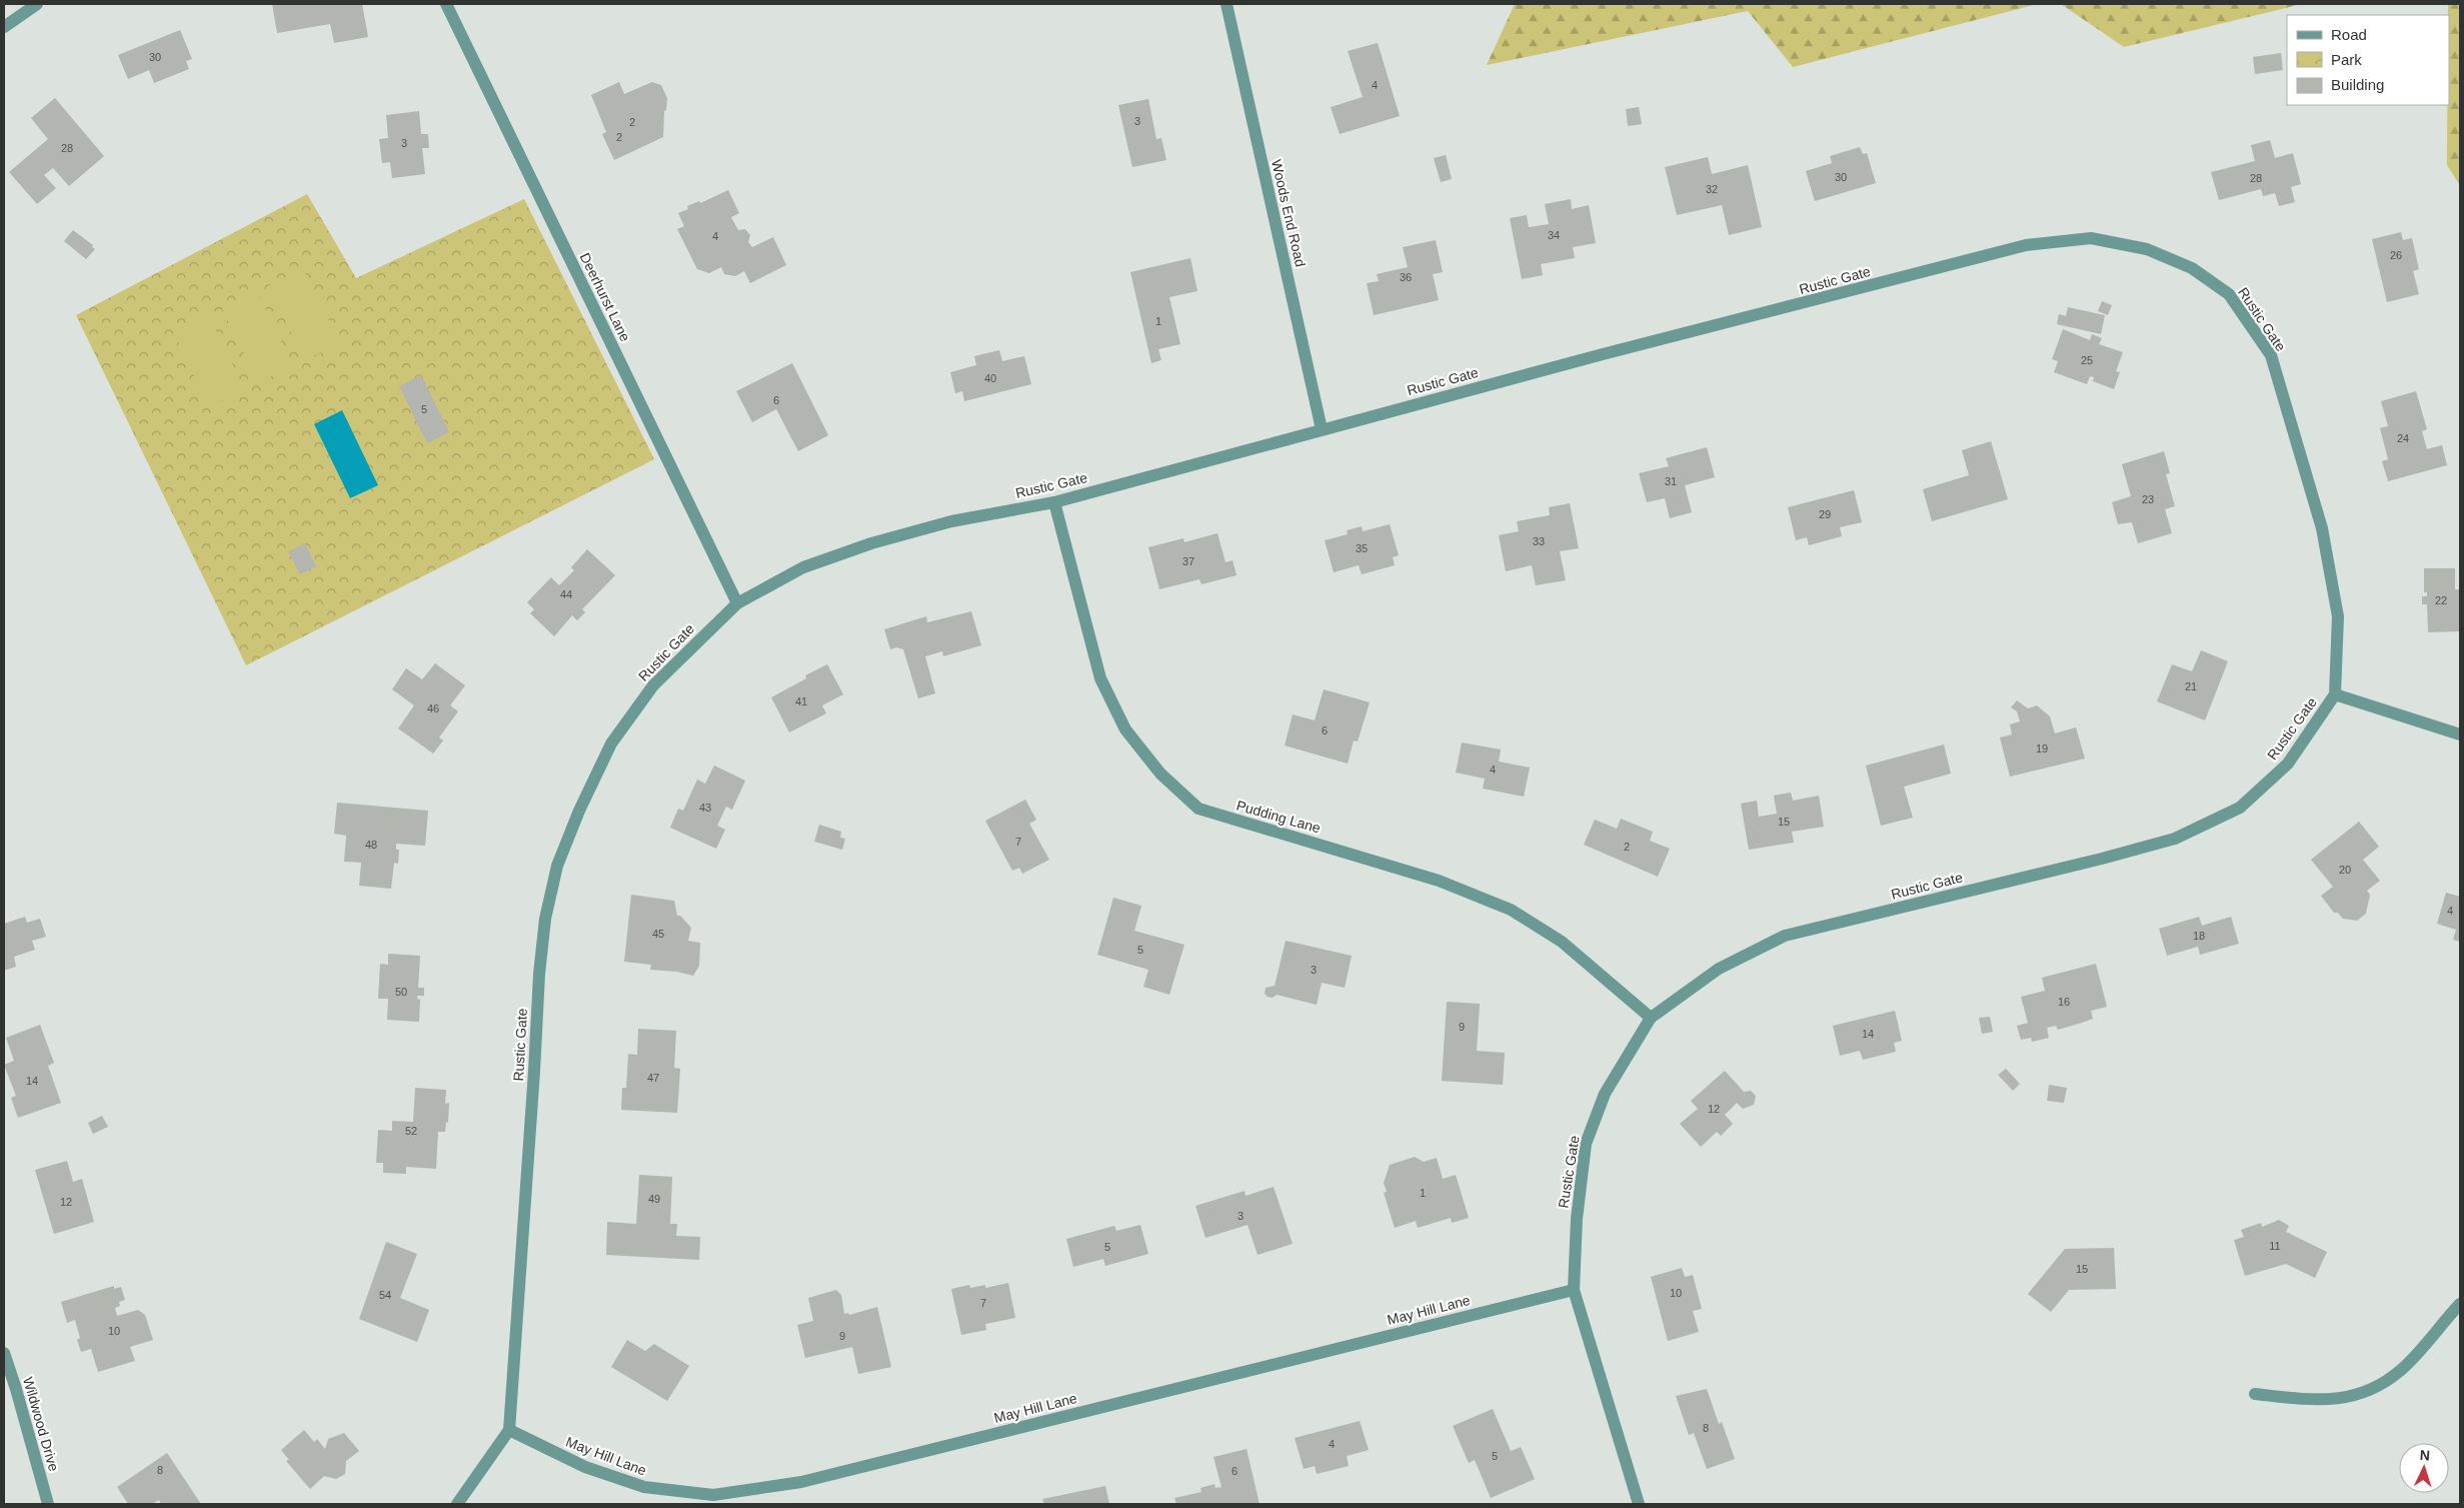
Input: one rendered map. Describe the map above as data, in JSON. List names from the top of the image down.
{
  "streets": {
    "street": [
      "Woods End Road",
      "Rustic Gate",
      "Deerhurst Lane",
      "Pudding Lane",
      "May Hill Lane",
      "Wildwood Drive"
    ]
  },
  "crossings": [
    ["Woods End Road", "Rustic Gate"],
    ["Rustic Gate", "Deerhurst Lane"],
    ["Rustic Gate", "Pudding Lane"],
    ["Rustic Gate", "May Hill Lane"]
  ],
  "house_numbers": [
    "30",
    "4",
    "3",
    "2",
    "2",
    "3",
    "28",
    "30",
    "28",
    "32",
    "34",
    "4",
    "26",
    "36",
    "1",
    "25",
    "40",
    "6",
    "5",
    "24",
    "31",
    "23",
    "29",
    "33",
    "35",
    "37",
    "44",
    "22",
    "21",
    "41",
    "46",
    "6",
    "19",
    "4",
    "43",
    "15",
    "7",
    "48",
    "2",
    "20",
    "4",
    "45",
    "18",
    "5",
    "3",
    "50",
    "16",
    "9",
    "14",
    "47",
    "14",
    "12",
    "52",
    "1",
    "49",
    "12",
    "3",
    "11",
    "5",
    "15",
    "10",
    "54",
    "7",
    "10",
    "9",
    "8",
    "4",
    "5",
    "8",
    "6"
  ],
  "legend": ["Road", "Park", "Building"],
  "north": "top"
}
